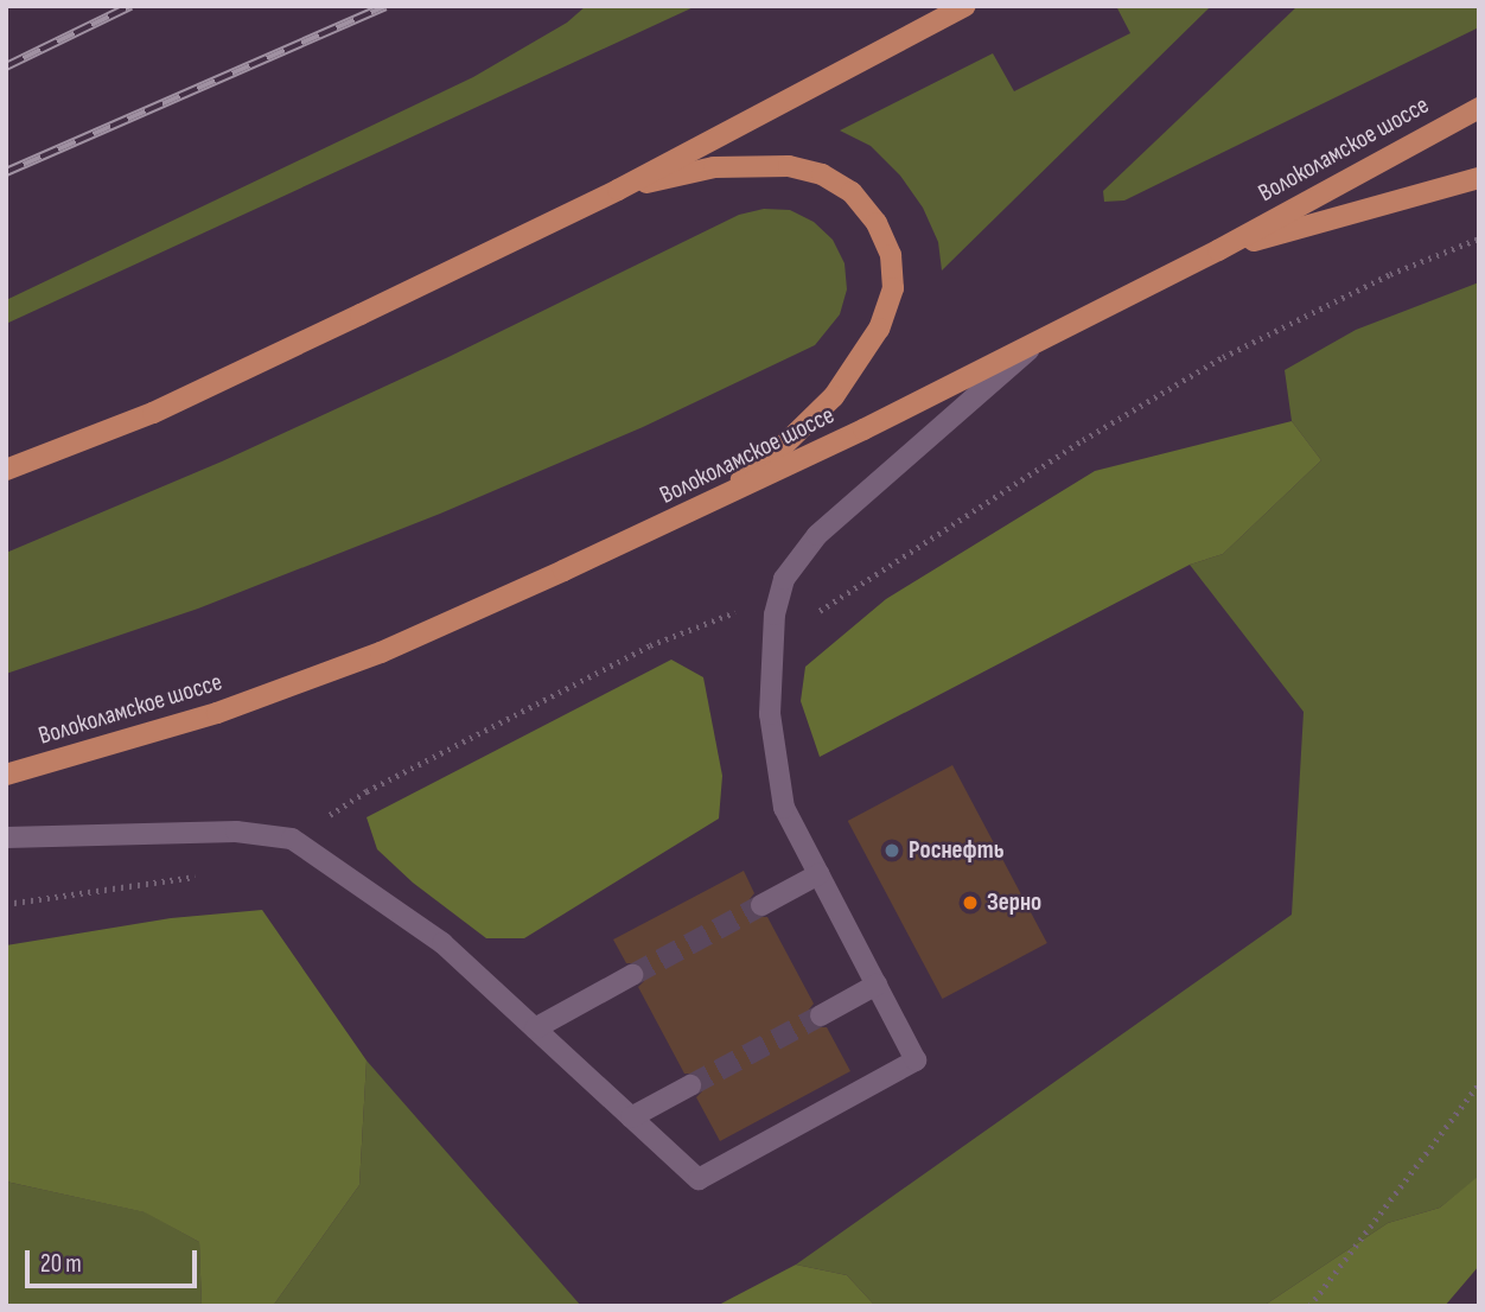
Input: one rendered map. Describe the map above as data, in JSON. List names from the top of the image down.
{
  "streets": {
    "main road": ["Волоколамское шоссе"]
  },
  "places": ["Роснефть", "Зерно"],
  "scale_bar": "20 m"
}
